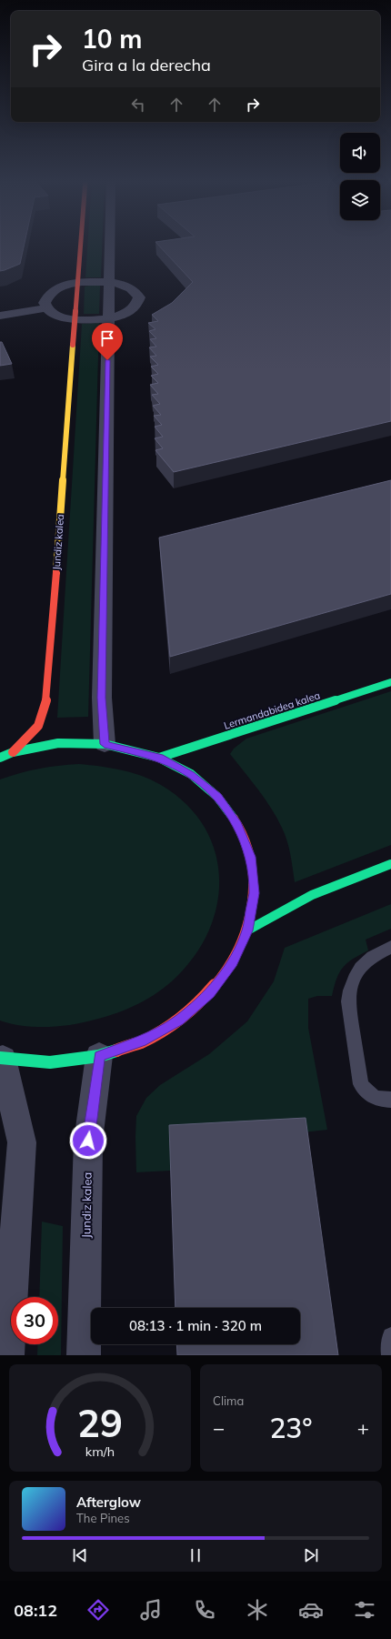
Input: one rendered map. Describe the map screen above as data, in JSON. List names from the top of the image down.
{
  "streets": {
    "street": ["Jundiz kalea", "Lermandabidea kalea"]
  },
  "page": {
    "turn": ["10 m", "Gira a la derecha"],
    "limit": "30",
    "trip": "08:13 · 1 min · 320 m",
    "tile": "Clima",
    "heat": ["−", "23°", "+"],
    "song": ["Afterglow", "The Pines"],
    "tabs": "08:12",
    "gauge": ["29", "km/h"]
  }
}
